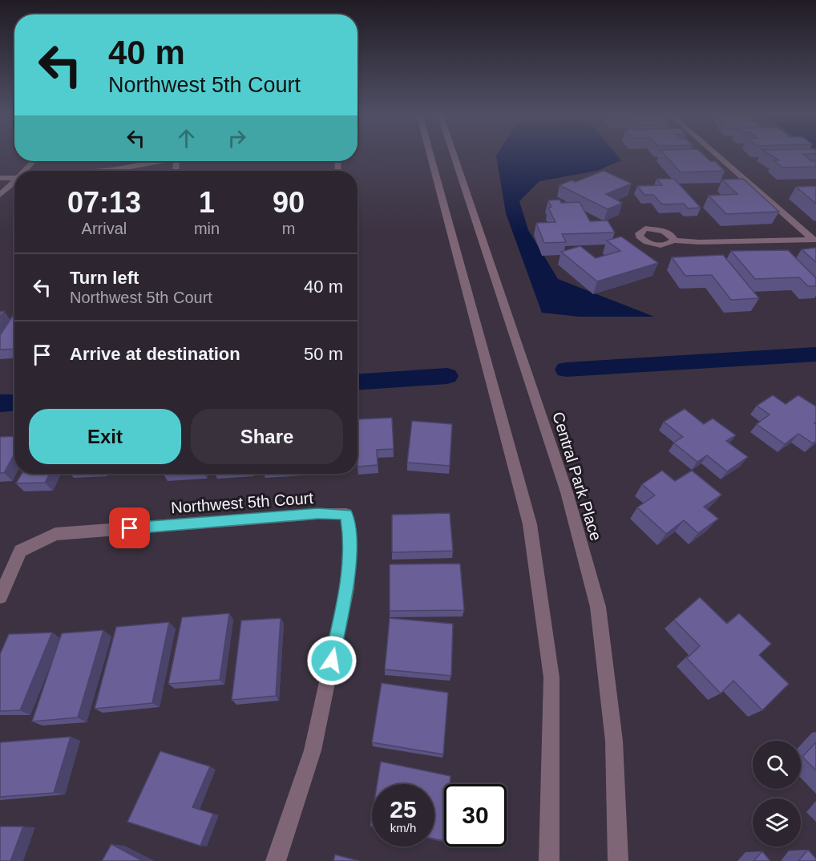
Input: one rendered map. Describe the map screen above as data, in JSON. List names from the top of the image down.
{
  "streets": {
    "street": ["Central Park Place", "Northwest 5th Court"]
  },
  "page": {
    "turn": ["40 m", "Northwest 5th Court"],
    "eta": [
      "07:13",
      "Arrival",
      "1",
      "min",
      "90",
      "m"
    ],
    "list": [
      {
        "name": "Turn left",
        "note": "Northwest 5th Court",
        "value": "40 m"
      },
      {
        "name": "Arrive at destination",
        "value": "50 m"
      }
    ],
    "buttons": ["Exit", "Share"],
    "speed": "25 km/h",
    "limit": "30"
  }
}
